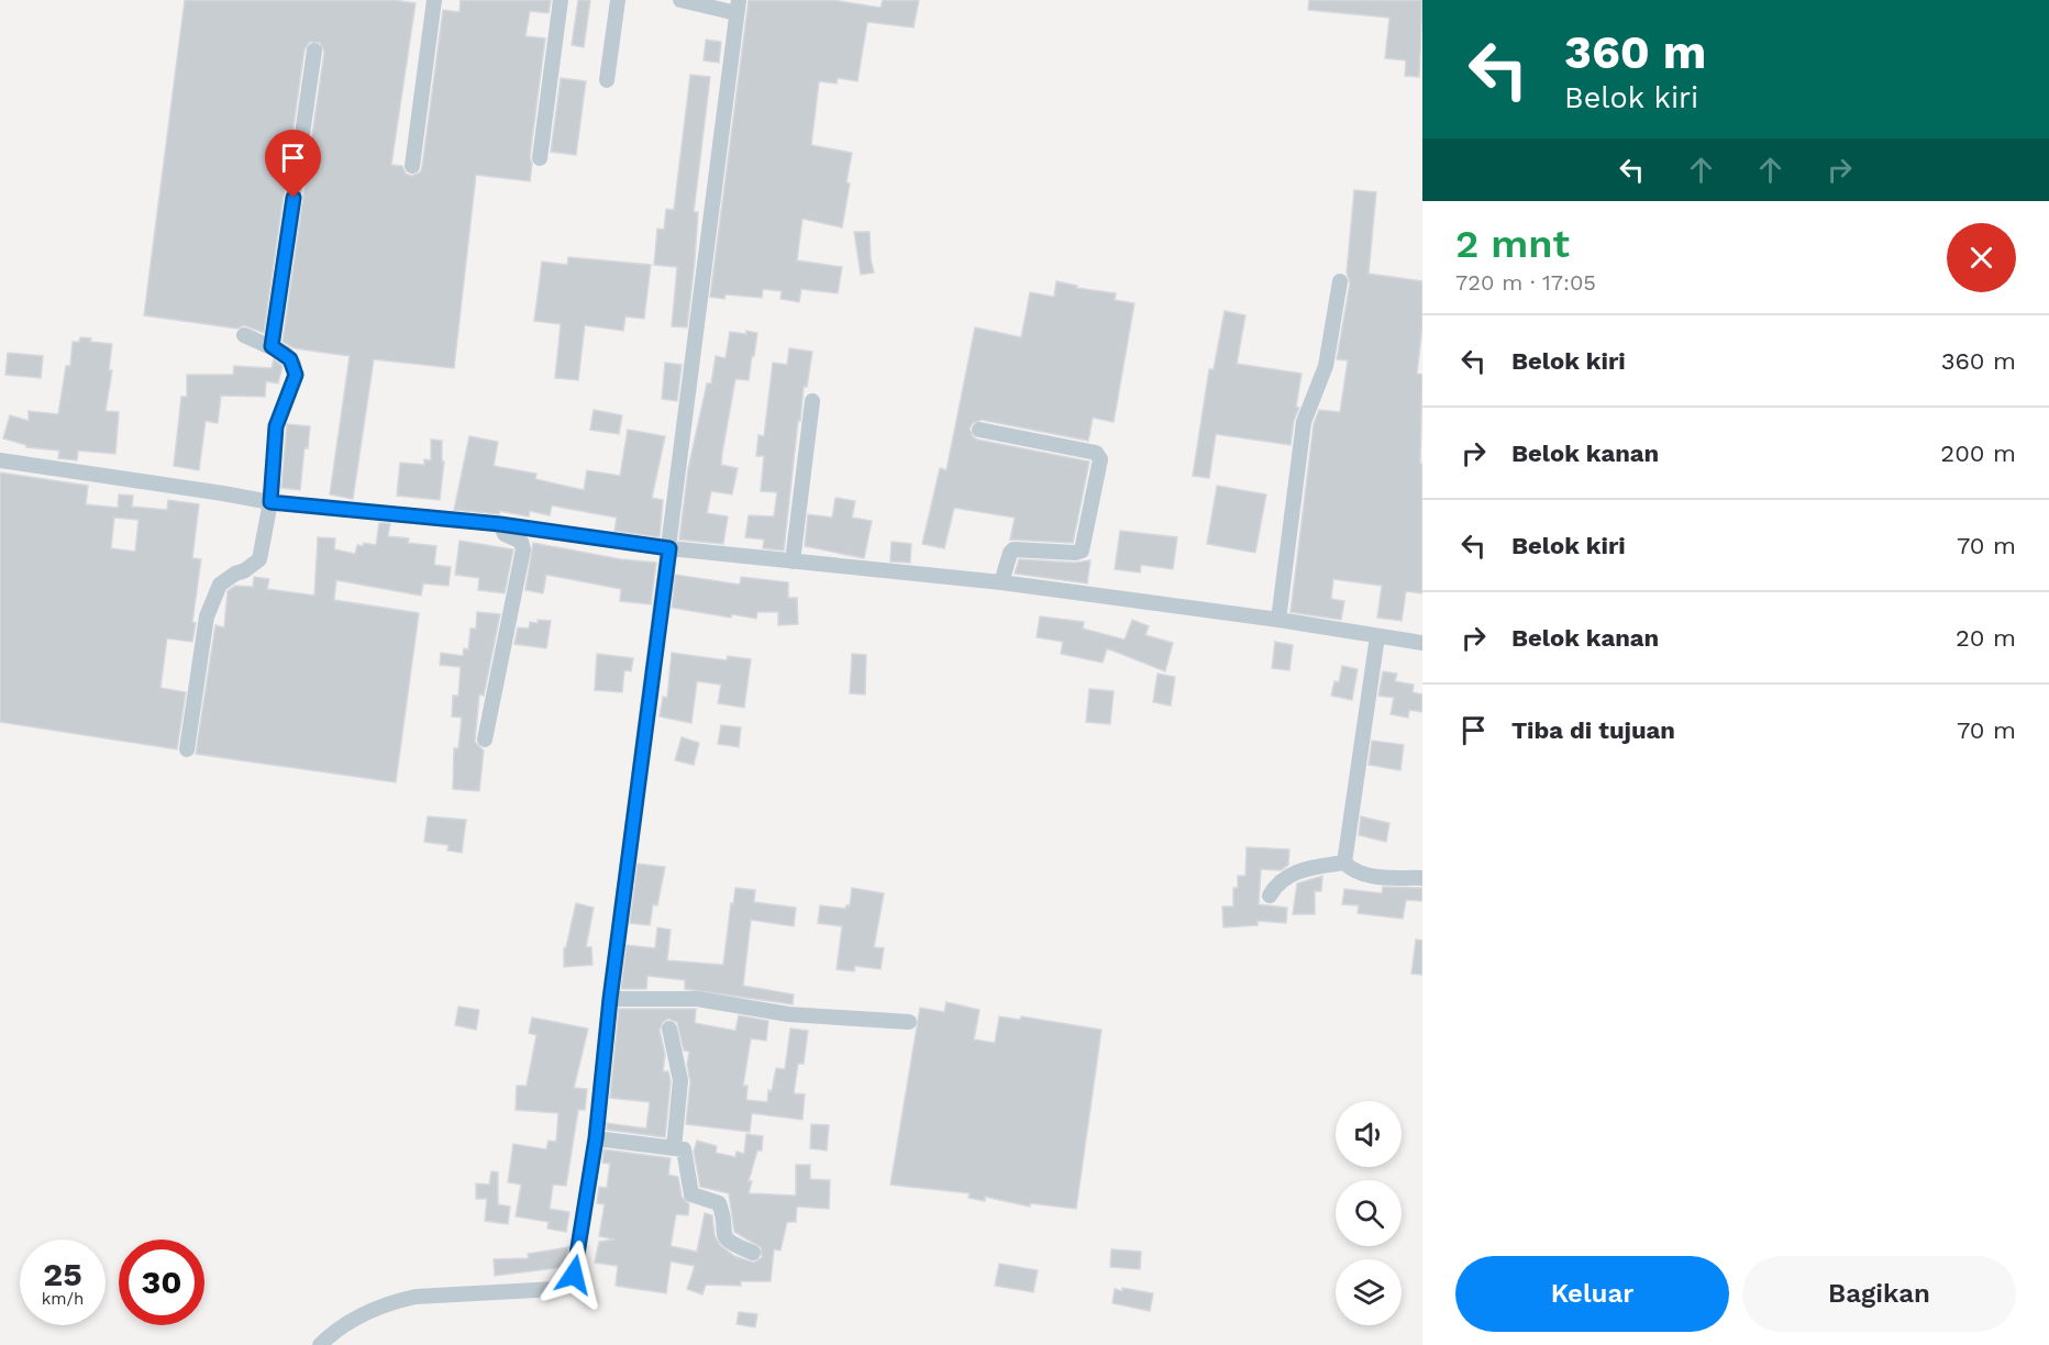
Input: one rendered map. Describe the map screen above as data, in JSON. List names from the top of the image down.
{
  "page": {
    "turn": ["360 m", "Belok kiri"],
    "heading": ["2 mnt", "720 m · 17:05"],
    "list": [
      {
        "name": "Belok kiri",
        "value": "360 m"
      },
      {
        "name": "Belok kanan",
        "value": "200 m"
      },
      {
        "name": "Belok kiri",
        "value": "70 m"
      },
      {
        "name": "Belok kanan",
        "value": "20 m"
      },
      {
        "name": "Tiba di tujuan",
        "value": "70 m"
      }
    ],
    "speed": "25 km/h",
    "limit": "30",
    "buttons": ["Keluar", "Bagikan"]
  }
}
